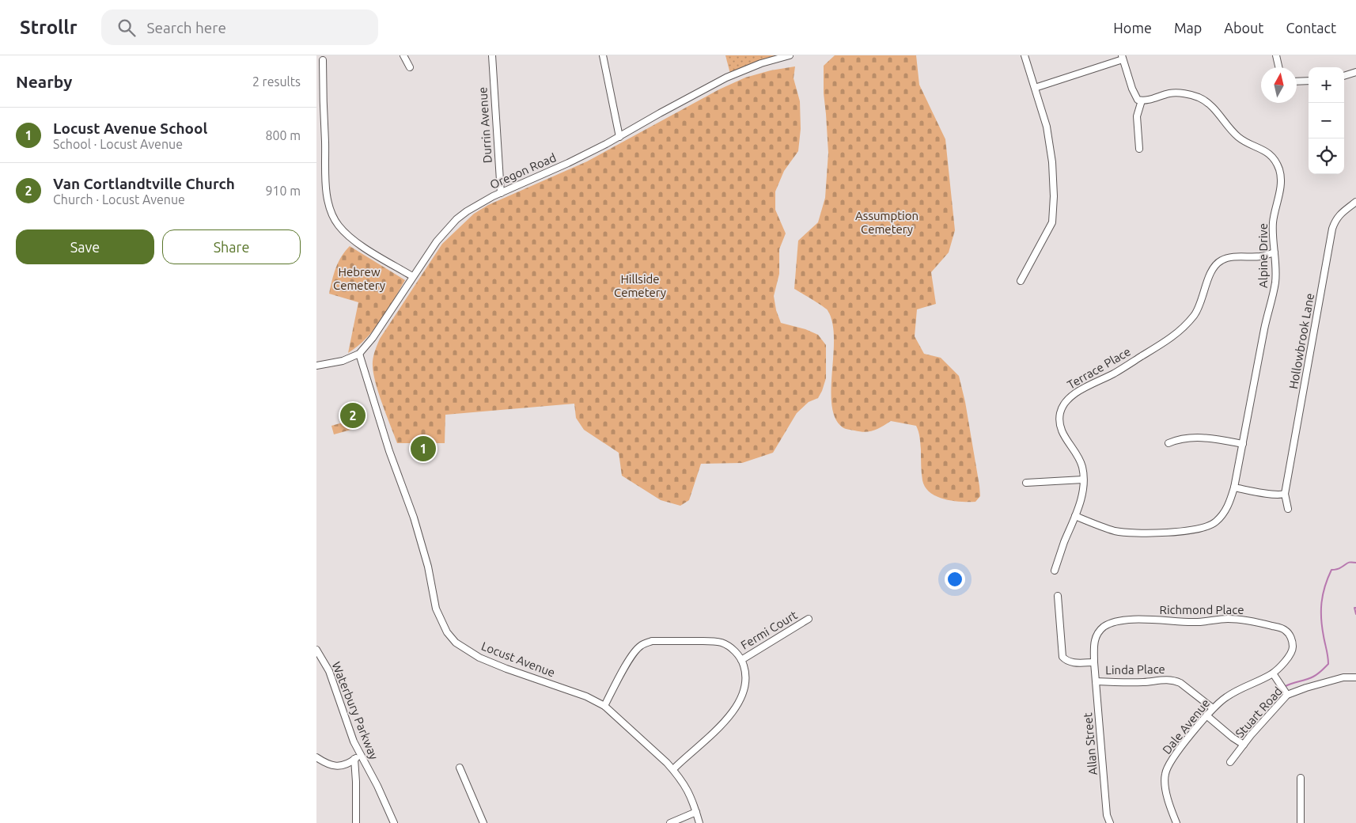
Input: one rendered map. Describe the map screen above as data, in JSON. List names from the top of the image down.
{
  "streets": {
    "street": [
      "Durrin Avenue",
      "Oregon Road",
      "Alpine Drive",
      "Hollowbrook Lane",
      "Terrace Place",
      "Richmond Place",
      "Fermi Court",
      "Locust Avenue",
      "Linda Place",
      "Waterbury Parkway",
      "Stuart Road",
      "Dale Avenue",
      "Allan Street"
    ]
  },
  "crossings": [
    ["Durrin Avenue", "Oregon Road"],
    ["Oregon Road", "Locust Avenue"],
    ["Alpine Drive", "Terrace Place"],
    ["Richmond Place", "Dale Avenue"],
    ["Richmond Place", "Allan Street"],
    ["Fermi Court", "Locust Avenue"],
    ["Linda Place", "Dale Avenue"],
    ["Linda Place", "Allan Street"]
  ],
  "parks": ["Assumption Cemetery", "Hebrew Cemetery", "Hillside Cemetery"],
  "north": "top",
  "page": {
    "header": "Strollr",
    "search": "Search here",
    "nav": [
      "Home",
      "Map",
      "About",
      "Contact"
    ],
    "heading": ["Nearby", "2 results"],
    "map_buttons": ["+", "−"],
    "list": [
      {
        "mark": "1",
        "name": "Locust Avenue School",
        "note": "School · Locust Avenue",
        "value": "800 m"
      },
      {
        "mark": "2",
        "name": "Van Cortlandtville Church",
        "note": "Church · Locust Avenue",
        "value": "910 m"
      }
    ],
    "buttons": ["Save", "Share"],
    "pins": ["2", "1"]
  }
}
